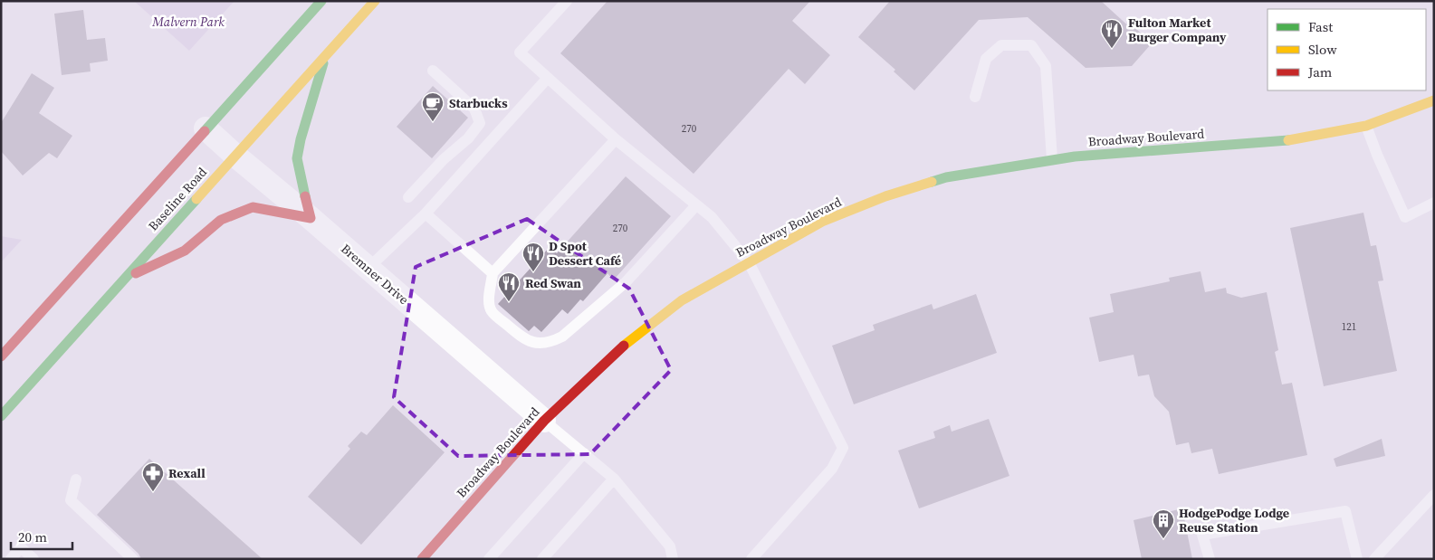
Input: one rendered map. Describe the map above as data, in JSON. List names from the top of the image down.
{
  "streets": {
    "main road": ["Broadway Boulevard", "Baseline Road"],
    "street": ["Bremner Drive"]
  },
  "crossings": [
    ["Broadway Boulevard", "Bremner Drive"],
    ["Baseline Road", "Bremner Drive"]
  ],
  "parks": ["Malvern Park"],
  "places": {
    "restaurant": ["Fulton Market Burger Company", "D Spot Dessert Café", "Red Swan"],
    "cafe": ["Starbucks"],
    "pharmacy": ["Rexall"],
    "building": ["HodgePodge Lodge Reuse Station"]
  },
  "house_numbers": ["270", "270", "121"],
  "legend": ["Fast", "Slow", "Jam"],
  "scale_bar": "20 m"
}
